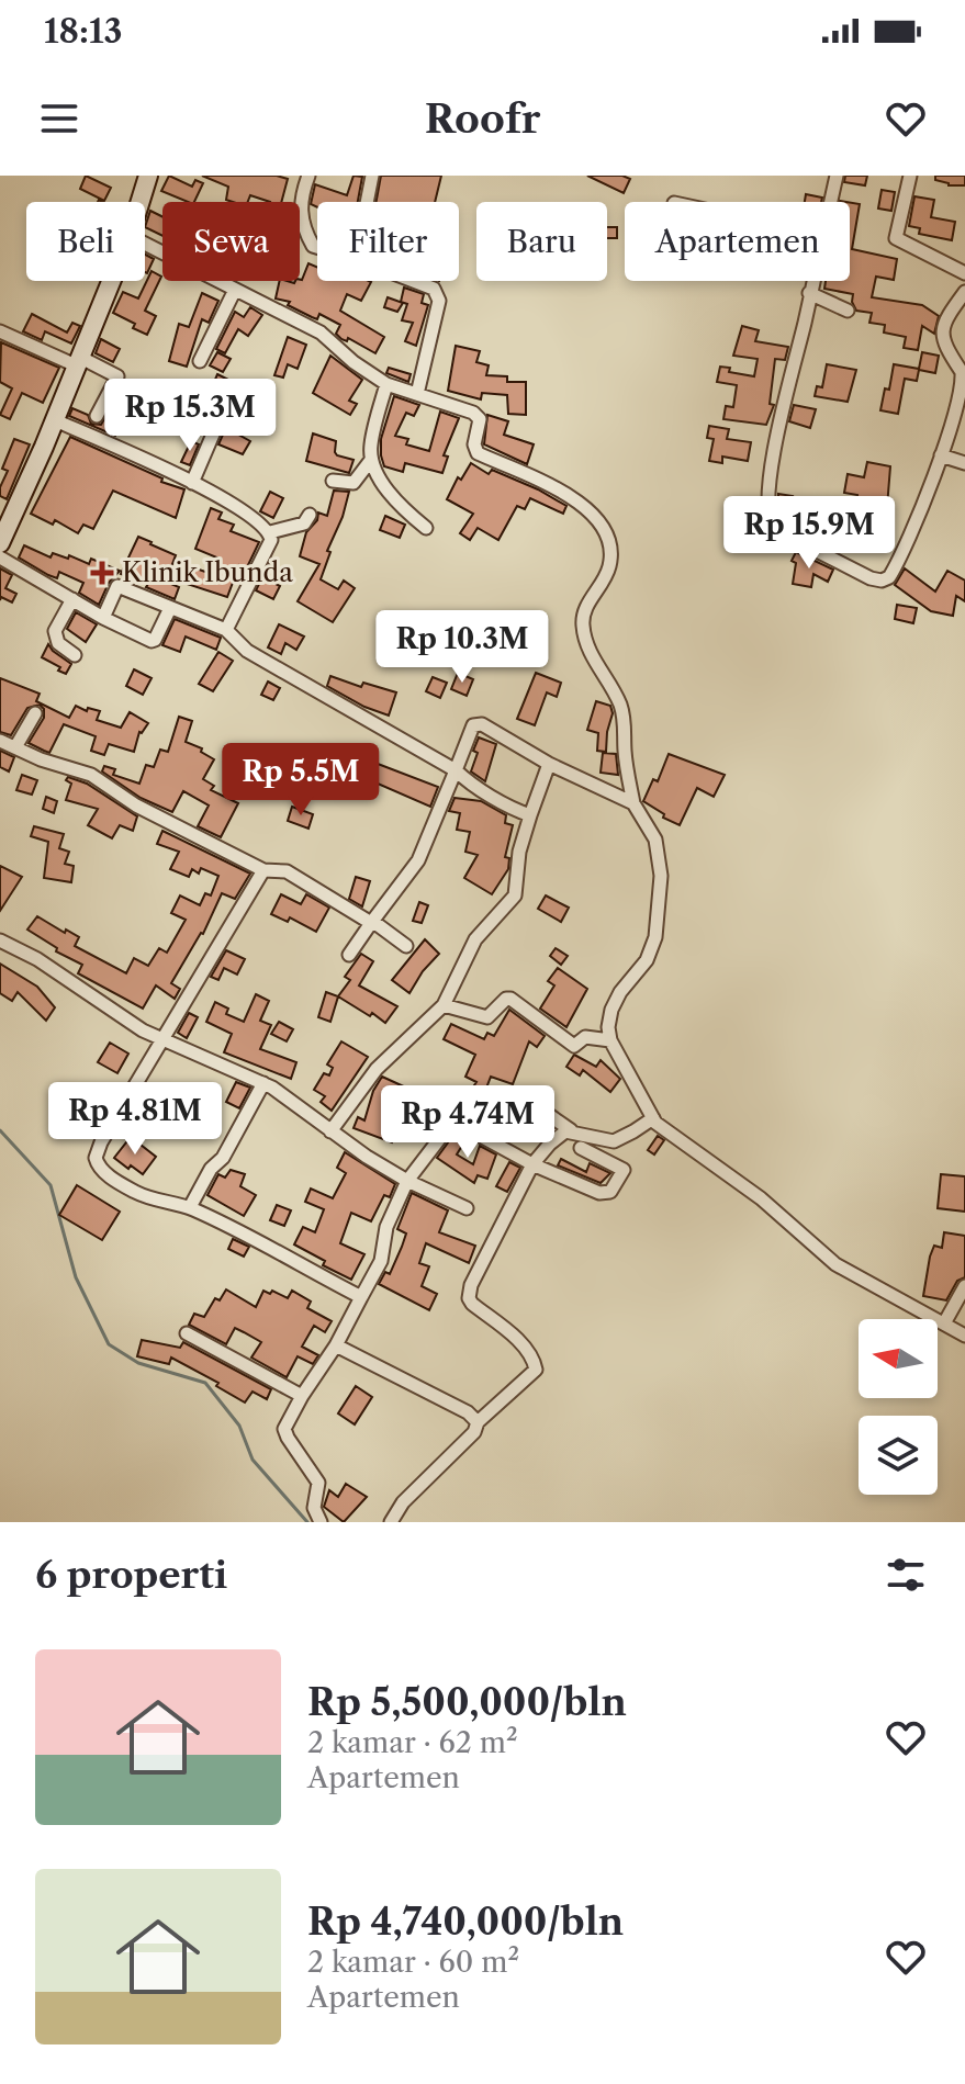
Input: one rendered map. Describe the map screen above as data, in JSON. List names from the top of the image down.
{
  "places": {
    "health": ["Klinik Ibunda"]
  },
  "north": "left",
  "page": {
    "status": "18:13",
    "header": "Roofr",
    "chip": [
      "Beli",
      "Sewa",
      "Filter",
      "Baru",
      "Apartemen"
    ],
    "price": [
      "Rp 15.3M",
      "Rp 15.9M",
      "Rp 10.3M",
      "Rp 5.5M",
      "Rp 4.81M",
      "Rp 4.74M"
    ],
    "heading": "6 properti",
    "list": [
      {
        "name": "Rp 5,500,000/bln",
        "note": "2 kamar · 62 m² · Apartemen"
      },
      {
        "name": "Rp 4,740,000/bln",
        "note": "2 kamar · 60 m² · Apartemen"
      }
    ]
  }
}
